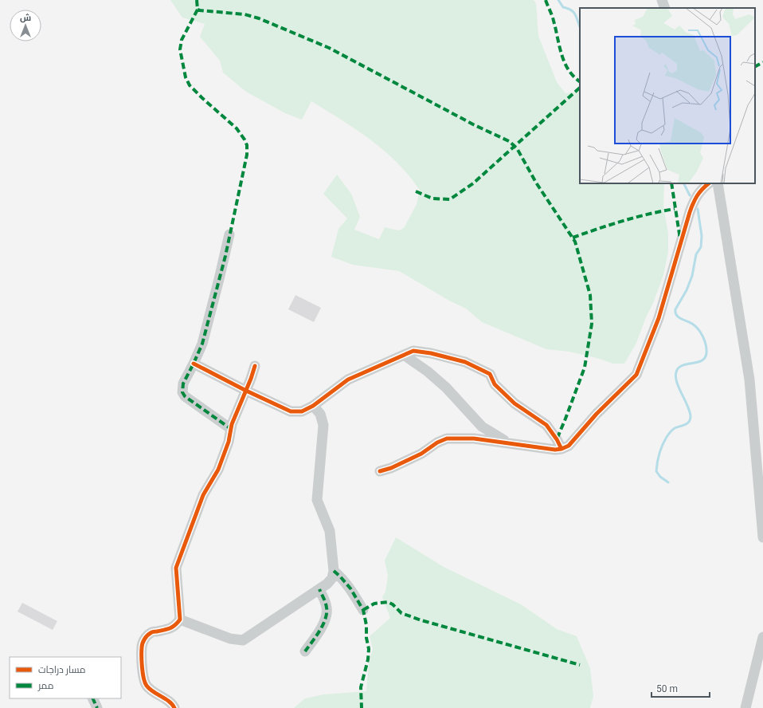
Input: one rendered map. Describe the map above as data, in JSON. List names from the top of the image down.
{
  "legend": ["مسار دراجات", "ممر"],
  "scale_bar": "50 m",
  "north": "top"
}
